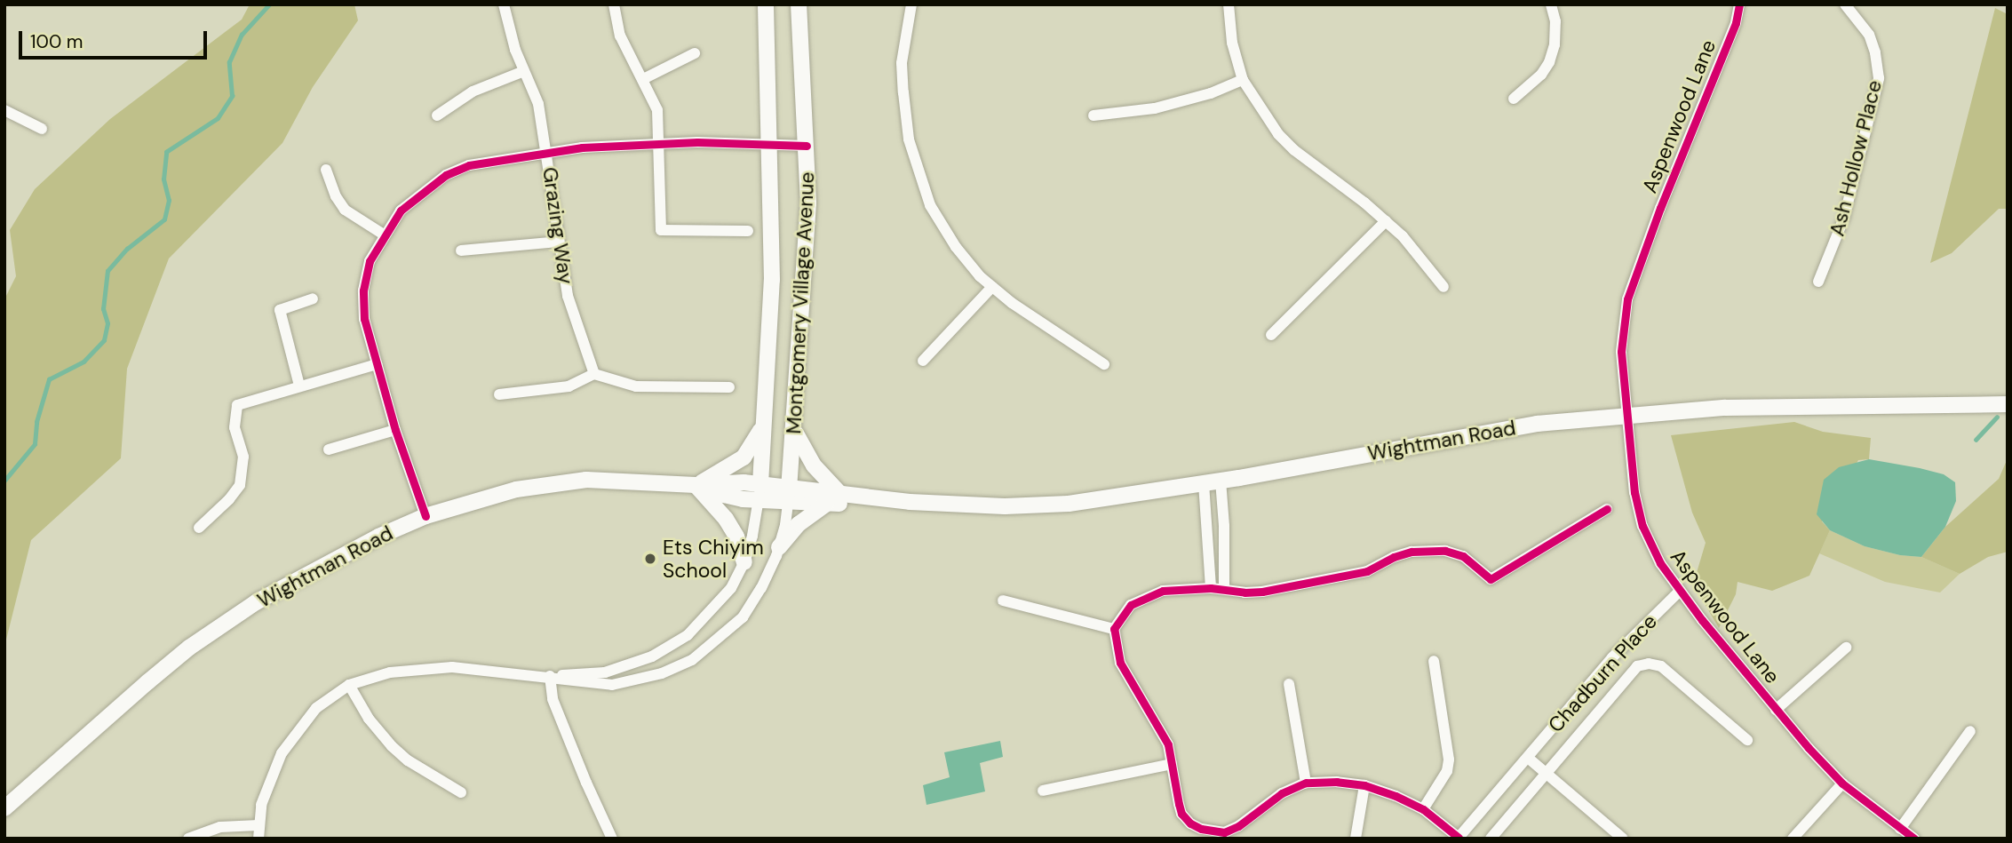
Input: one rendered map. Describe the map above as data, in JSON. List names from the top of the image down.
{
  "streets": {
    "main road": ["Montgomery Village Avenue", "Wightman Road"],
    "street": [
      "Aspenwood Lane",
      "Ash Hollow Place",
      "Grazing Way",
      "Chadburn Place"
    ]
  },
  "crossings": [
    ["Aspenwood Lane", "Wightman Road"],
    ["Aspenwood Lane", "Chadburn Place"],
    ["Montgomery Village Avenue", "Wightman Road"]
  ],
  "places": ["Ets Chiyim School"],
  "scale_bar": "100 m"
}
